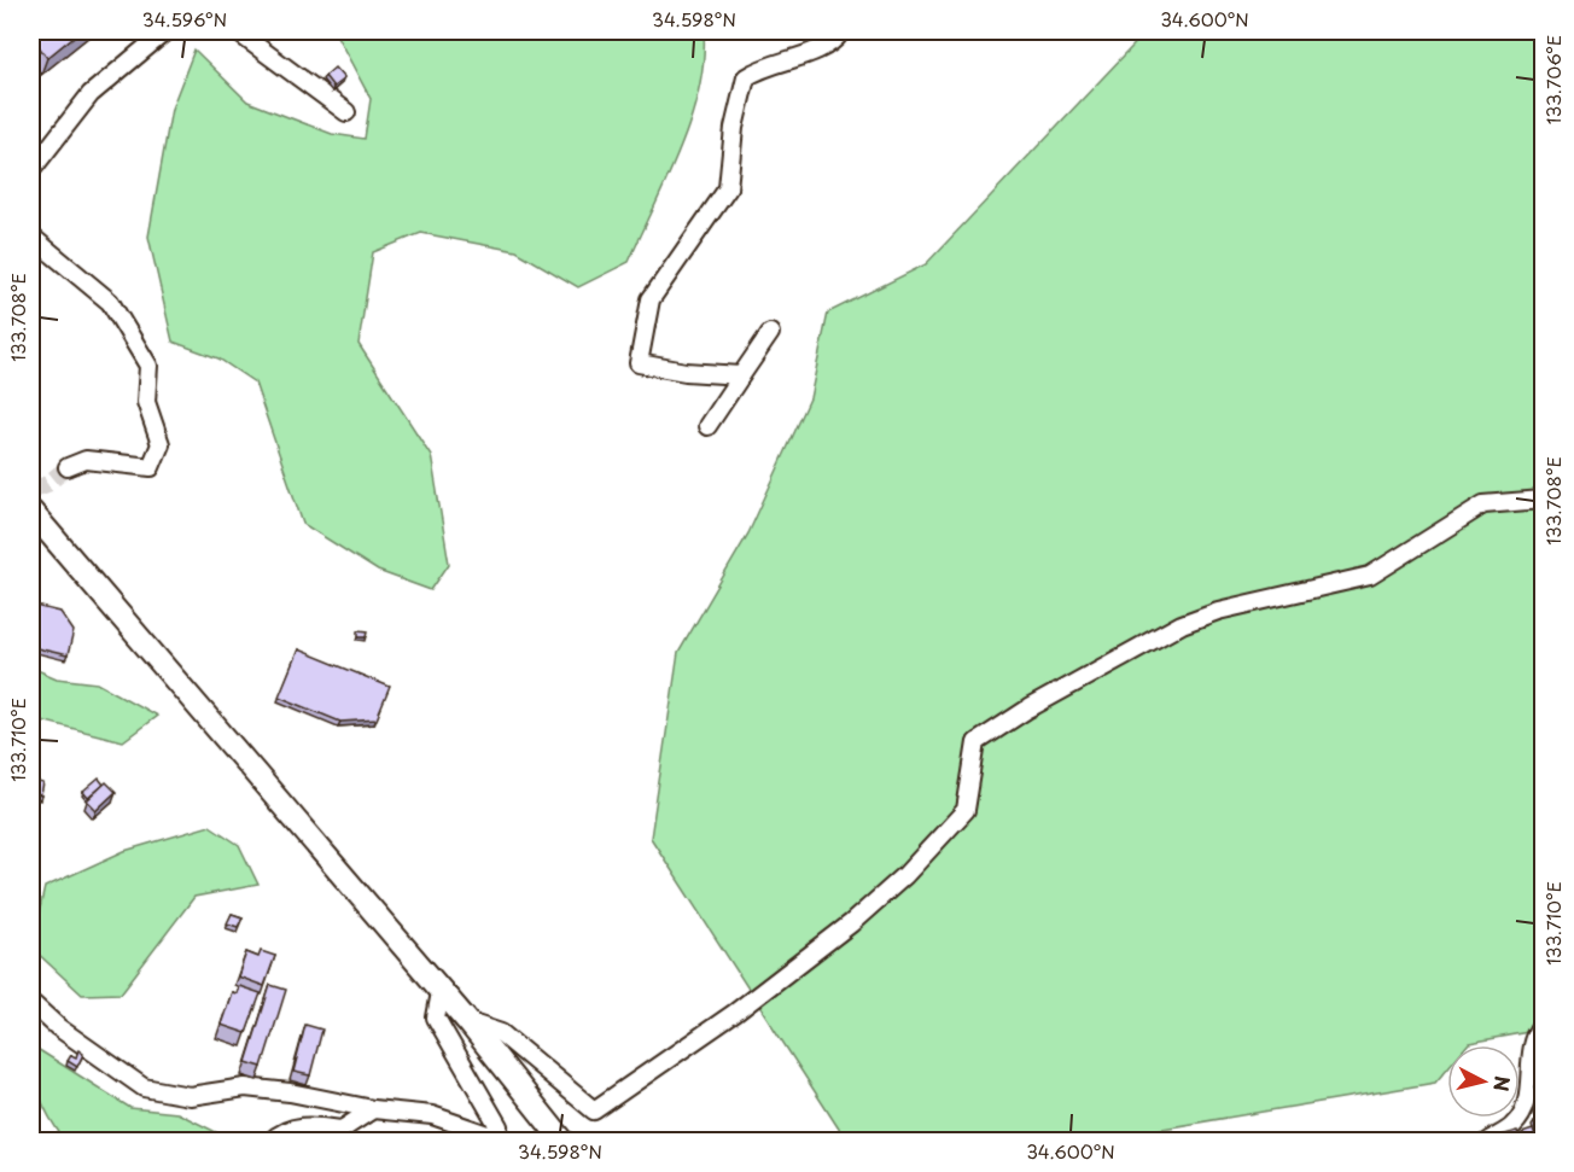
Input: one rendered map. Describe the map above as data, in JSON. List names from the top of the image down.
{
  "north": "right",
  "coordinates": [
    "34.596°N",
    "34.598°N",
    "34.600°N",
    "133.706°E",
    "133.708°E",
    "133.710°E"
  ]
}
